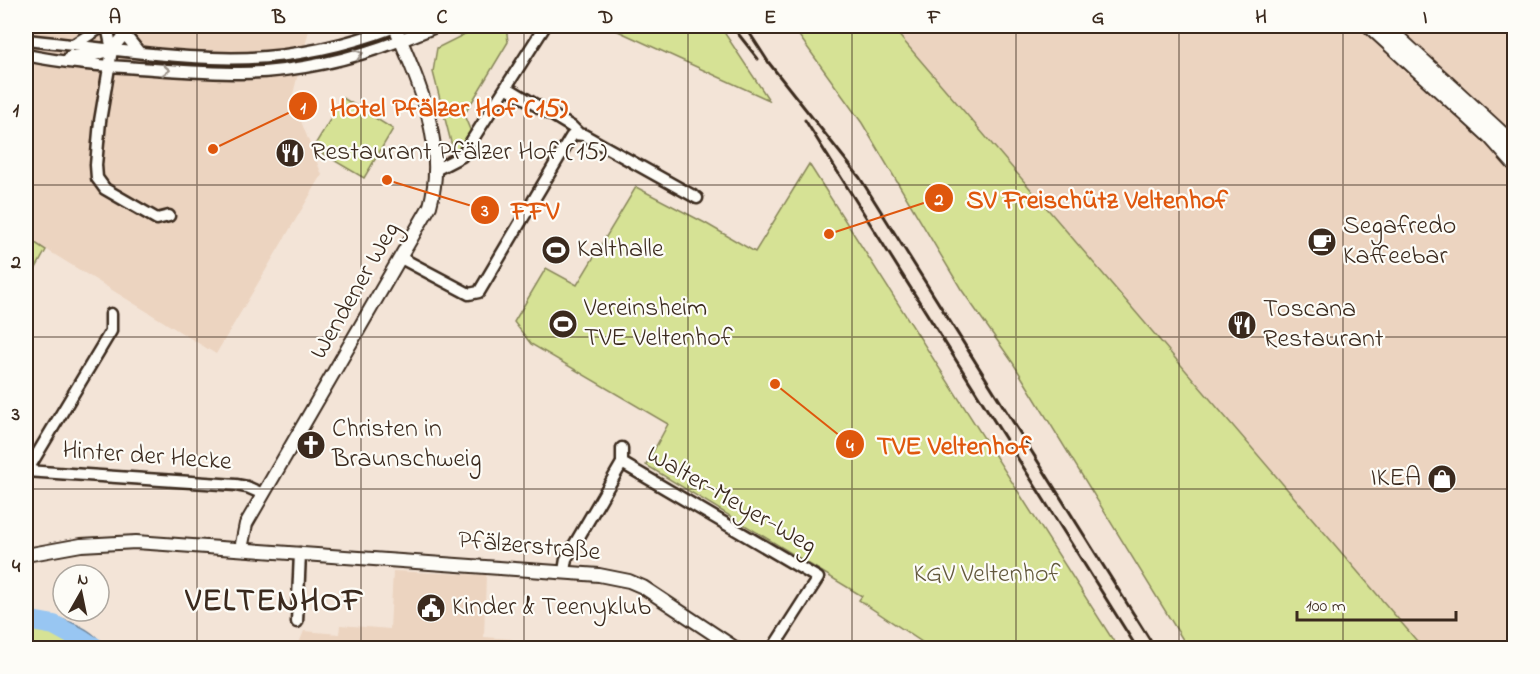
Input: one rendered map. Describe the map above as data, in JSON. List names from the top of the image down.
{
  "streets": {
    "street": [
      "Wendener Weg",
      "Hinter der Hecke",
      "Walter-Meyer-Weg",
      "Pfälzerstraße"
    ]
  },
  "crossings": [
    ["Wendener Weg", "Hinter der Hecke"],
    ["Wendener Weg", "Pfälzerstraße"]
  ],
  "districts": ["VELTENHOF"],
  "parks": ["KGV Veltenhof"],
  "places": {
    "other": [
      "Hotel Pfälzer Hof (15)",
      "FFV",
      "SV Freischütz Veltenhof",
      "TVE Veltenhof"
    ],
    "restaurant": ["Restaurant Pfälzer Hof (15)", "Toscana Restaurant"],
    "cafe": ["Segafredo Kaffeebar"],
    "sports": ["Kalthalle", "Vereinsheim TVE Veltenhof"],
    "church": ["Christen in Braunschweig"],
    "shop": ["IKEA"],
    "public building": ["Kinder & Teenyklub"]
  },
  "scale_bar": "100 m",
  "north": "top",
  "grid": {
    "columns": [
      "A",
      "B",
      "C",
      "D",
      "E",
      "F",
      "G",
      "H",
      "I"
    ],
    "rows": [
      "1",
      "2",
      "3",
      "4"
    ]
  }
}
